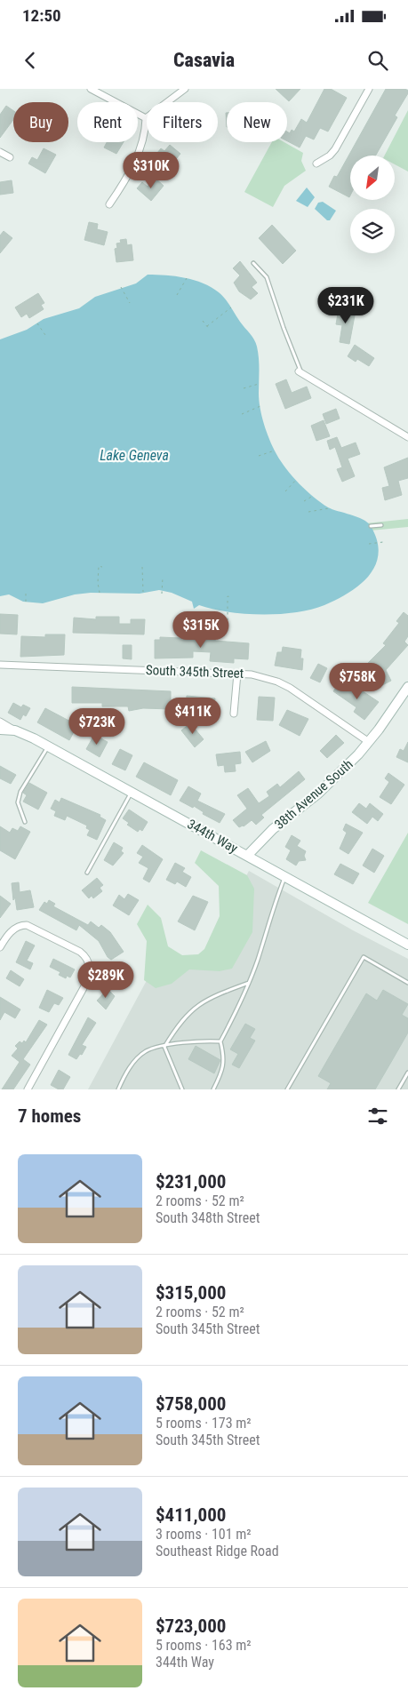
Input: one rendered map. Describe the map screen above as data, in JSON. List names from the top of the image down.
{
  "streets": {
    "street": ["South 345th Street", "38th Avenue South", "344th Way"]
  },
  "crossings": [
    ["South 345th Street", "38th Avenue South"],
    ["38th Avenue South", "344th Way"]
  ],
  "water": ["Lake Geneva"],
  "north": "bottom left",
  "page": {
    "status": "12:50",
    "header": "Casavia",
    "chip": [
      "Buy",
      "Rent",
      "Filters",
      "New"
    ],
    "price": [
      "$310K",
      "$231K",
      "$315K",
      "$758K",
      "$411K",
      "$723K",
      "$289K"
    ],
    "heading": "7 homes",
    "list": [
      {
        "name": "$231,000",
        "note": "2 rooms · 52 m² · South 348th Street"
      },
      {
        "name": "$315,000",
        "note": "2 rooms · 52 m² · South 345th Street"
      },
      {
        "name": "$758,000",
        "note": "5 rooms · 173 m² · South 345th Street"
      },
      {
        "name": "$411,000",
        "note": "3 rooms · 101 m² · Southeast Ridge Road"
      },
      {
        "name": "$723,000",
        "note": "5 rooms · 163 m² · 344th Way"
      }
    ]
  }
}
